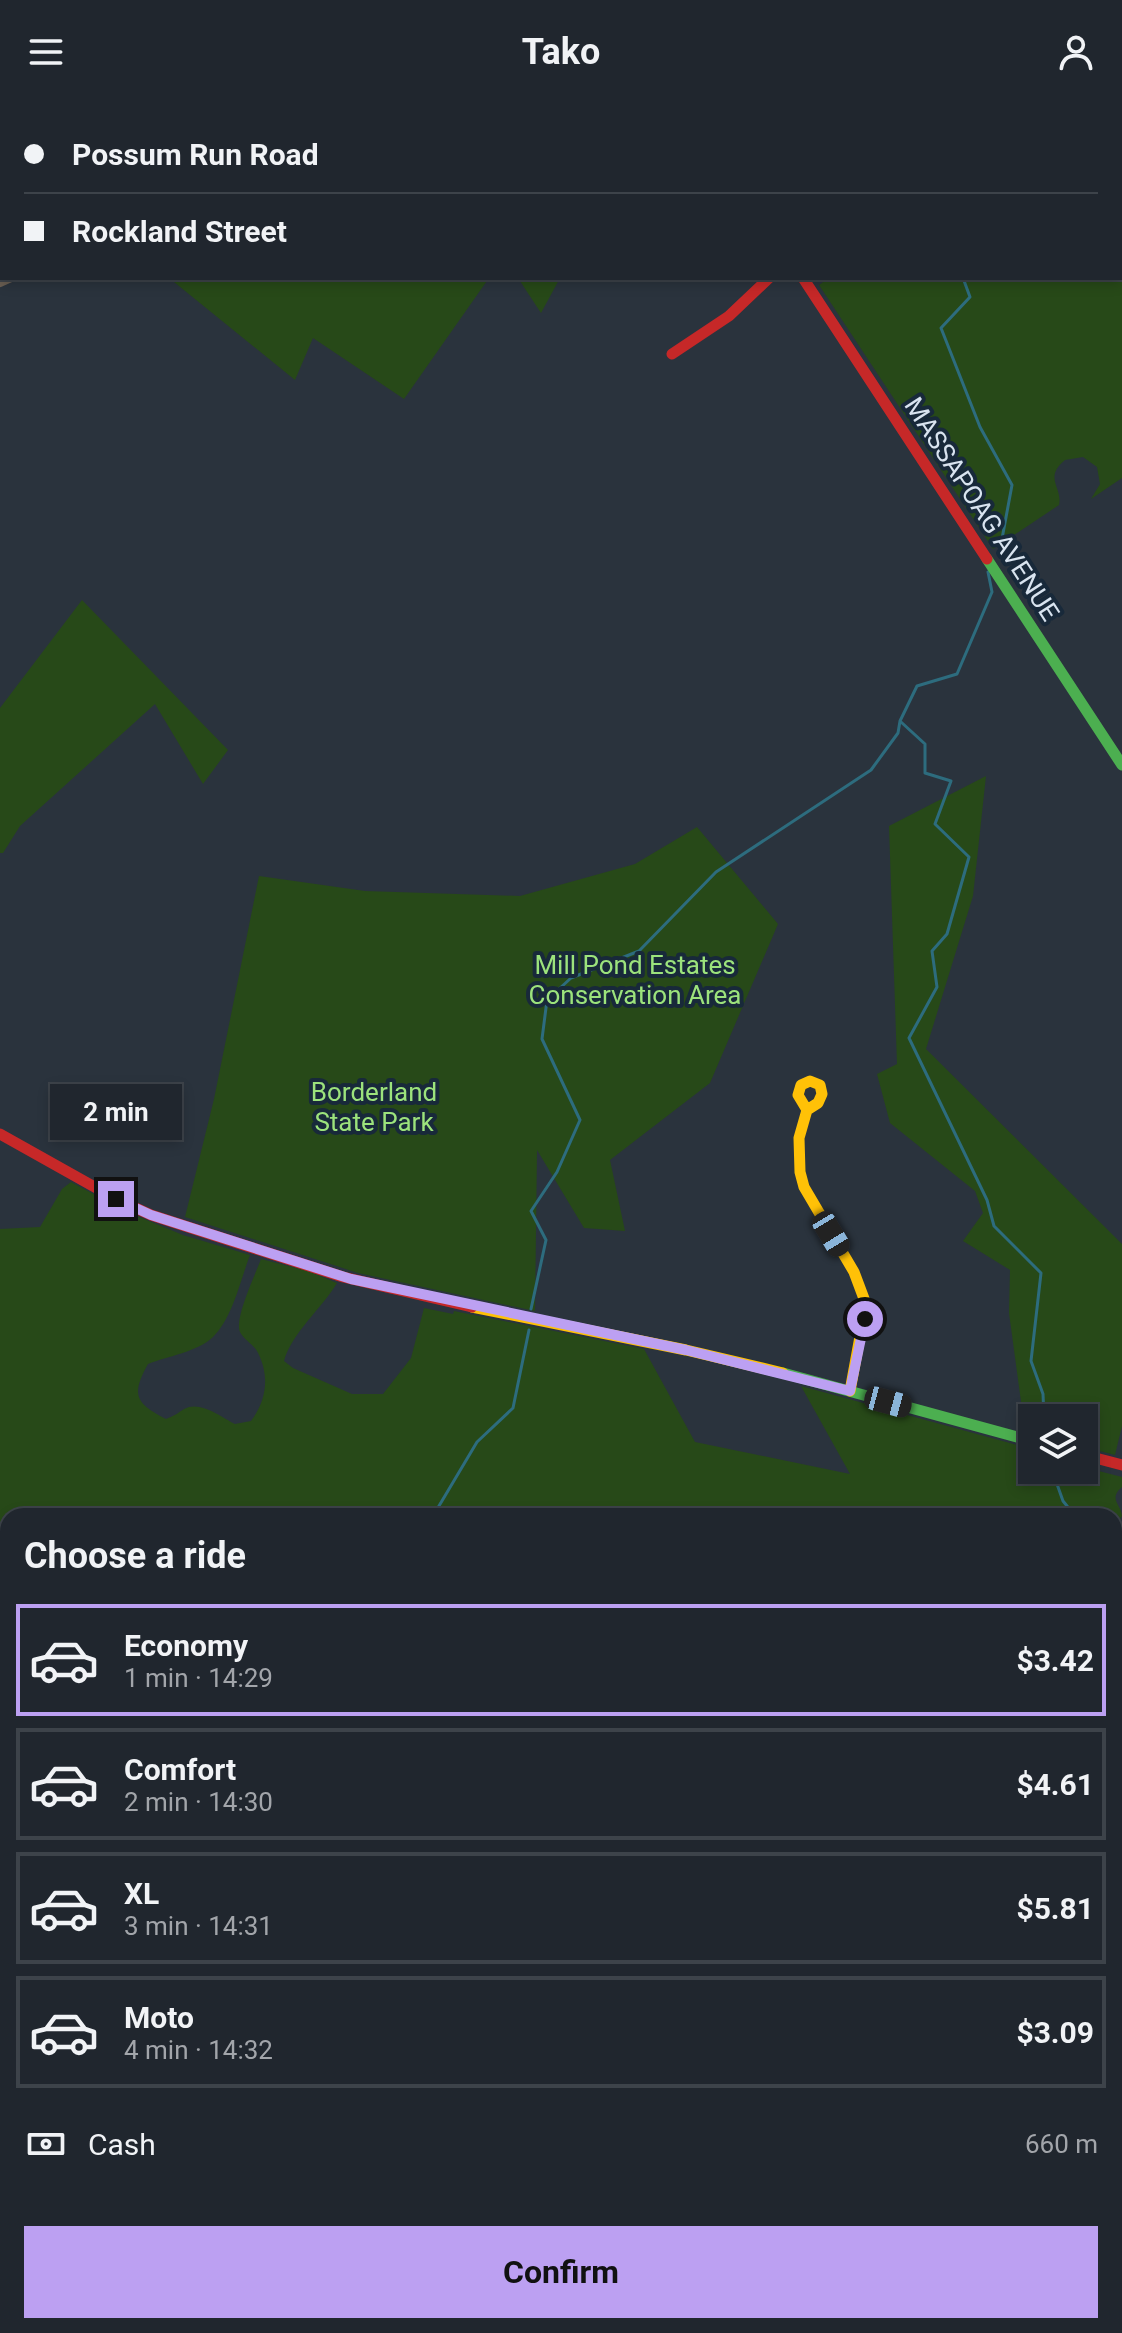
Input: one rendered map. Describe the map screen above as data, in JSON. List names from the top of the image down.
{
  "streets": {
    "street": ["MASSAPOAG AVENUE"]
  },
  "parks": ["Mill Pond Estates Conservation Area", "Borderland State Park"],
  "page": {
    "header": "Tako",
    "banner": ["Possum Run Road", "Rockland Street"],
    "bubble": "2 min",
    "heading": "Choose a ride",
    "list": [
      {
        "name": "Economy",
        "note": "1 min · 14:29",
        "value": "$3.42"
      },
      {
        "name": "Comfort",
        "note": "2 min · 14:30",
        "value": "$4.61"
      },
      {
        "name": "XL",
        "note": "3 min · 14:31",
        "value": "$5.81"
      },
      {
        "name": "Moto",
        "note": "4 min · 14:32",
        "value": "$3.09"
      }
    ],
    "pay": ["Cash", "660 m"],
    "buttons": "Confirm"
  }
}
